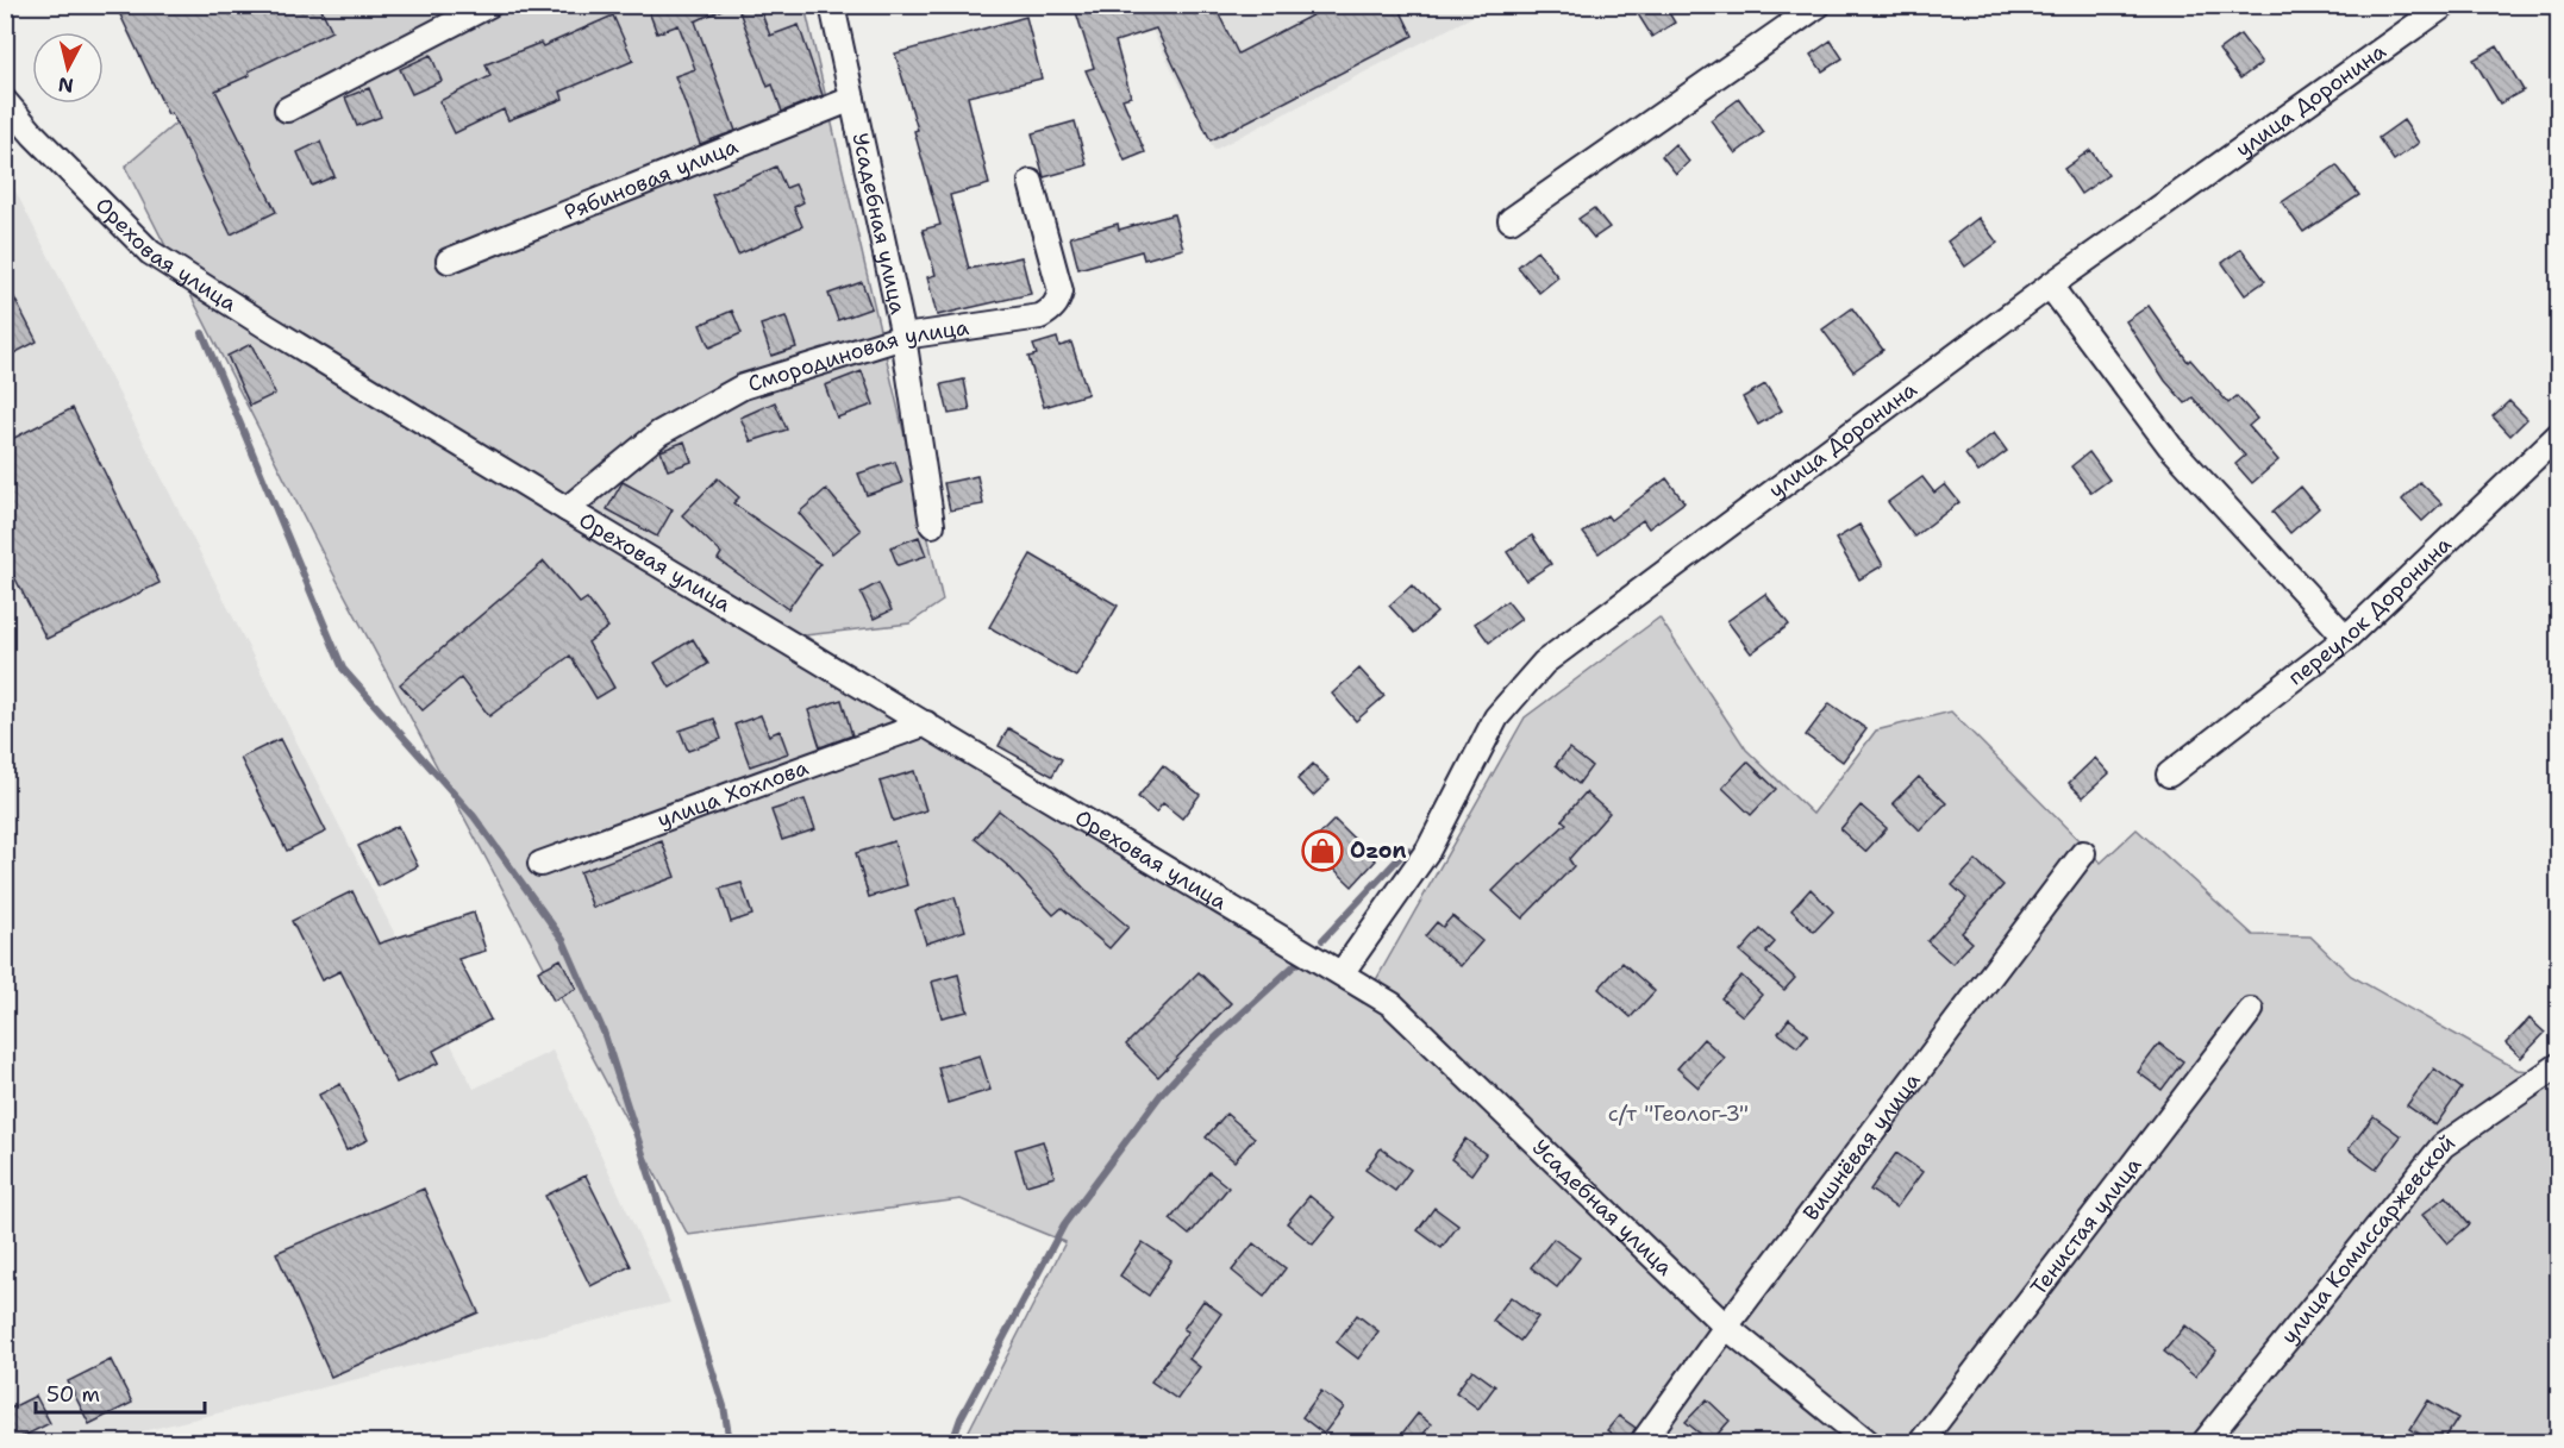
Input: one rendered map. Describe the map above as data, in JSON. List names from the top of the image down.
{
  "streets": {
    "street": [
      "улица Доронина",
      "Рябиновая улица",
      "Усадебная улица",
      "Ореховая улица",
      "Смородиновая улица",
      "переулок Доронина",
      "улица Хохлова",
      "Вишнёвая улица",
      "Тенистая улица",
      "улица Комиссаржевской"
    ]
  },
  "crossings": [
    ["улица Доронина", "Усадебная улица"],
    ["улица Доронина", "Ореховая улица"],
    ["Рябиновая улица", "Усадебная улица"],
    ["Усадебная улица", "Ореховая улица"],
    ["Усадебная улица", "Смородиновая улица"],
    ["Усадебная улица", "Вишнёвая улица"],
    ["Ореховая улица", "Смородиновая улица"],
    ["Ореховая улица", "улица Хохлова"]
  ],
  "parks": ["с/т \"Геолог-3\""],
  "places": {
    "shop": ["Ozon"]
  },
  "scale_bar": "50 m",
  "north": "bottom"
}
